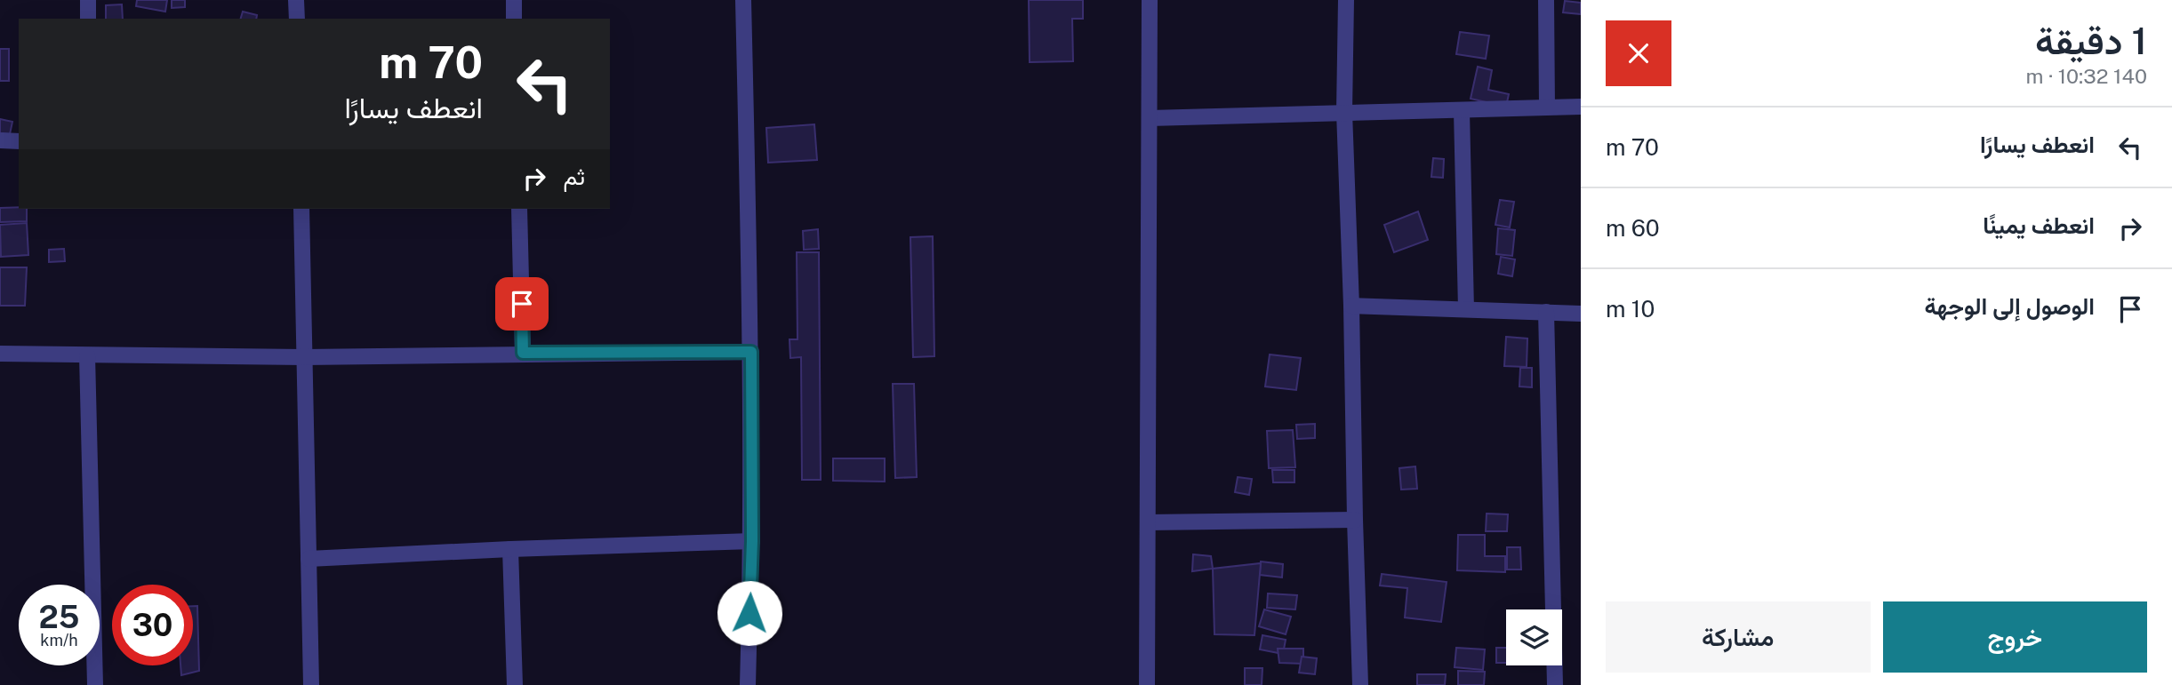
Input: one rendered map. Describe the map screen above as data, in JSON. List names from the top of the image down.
{
  "page": {
    "heading": ["1 دقيقة", "140 m · 10:32"],
    "turn": ["70 m", "انعطف يسارًا"],
    "list": [
      {
        "name": "انعطف يسارًا",
        "value": "70 m"
      },
      {
        "name": "انعطف يمينًا",
        "value": "60 m"
      },
      {
        "name": "الوصول إلى الوجهة",
        "value": "10 m"
      }
    ],
    "then": "ثم",
    "speed": "25 km/h",
    "limit": "30",
    "buttons": ["خروج", "مشاركة"]
  }
}
